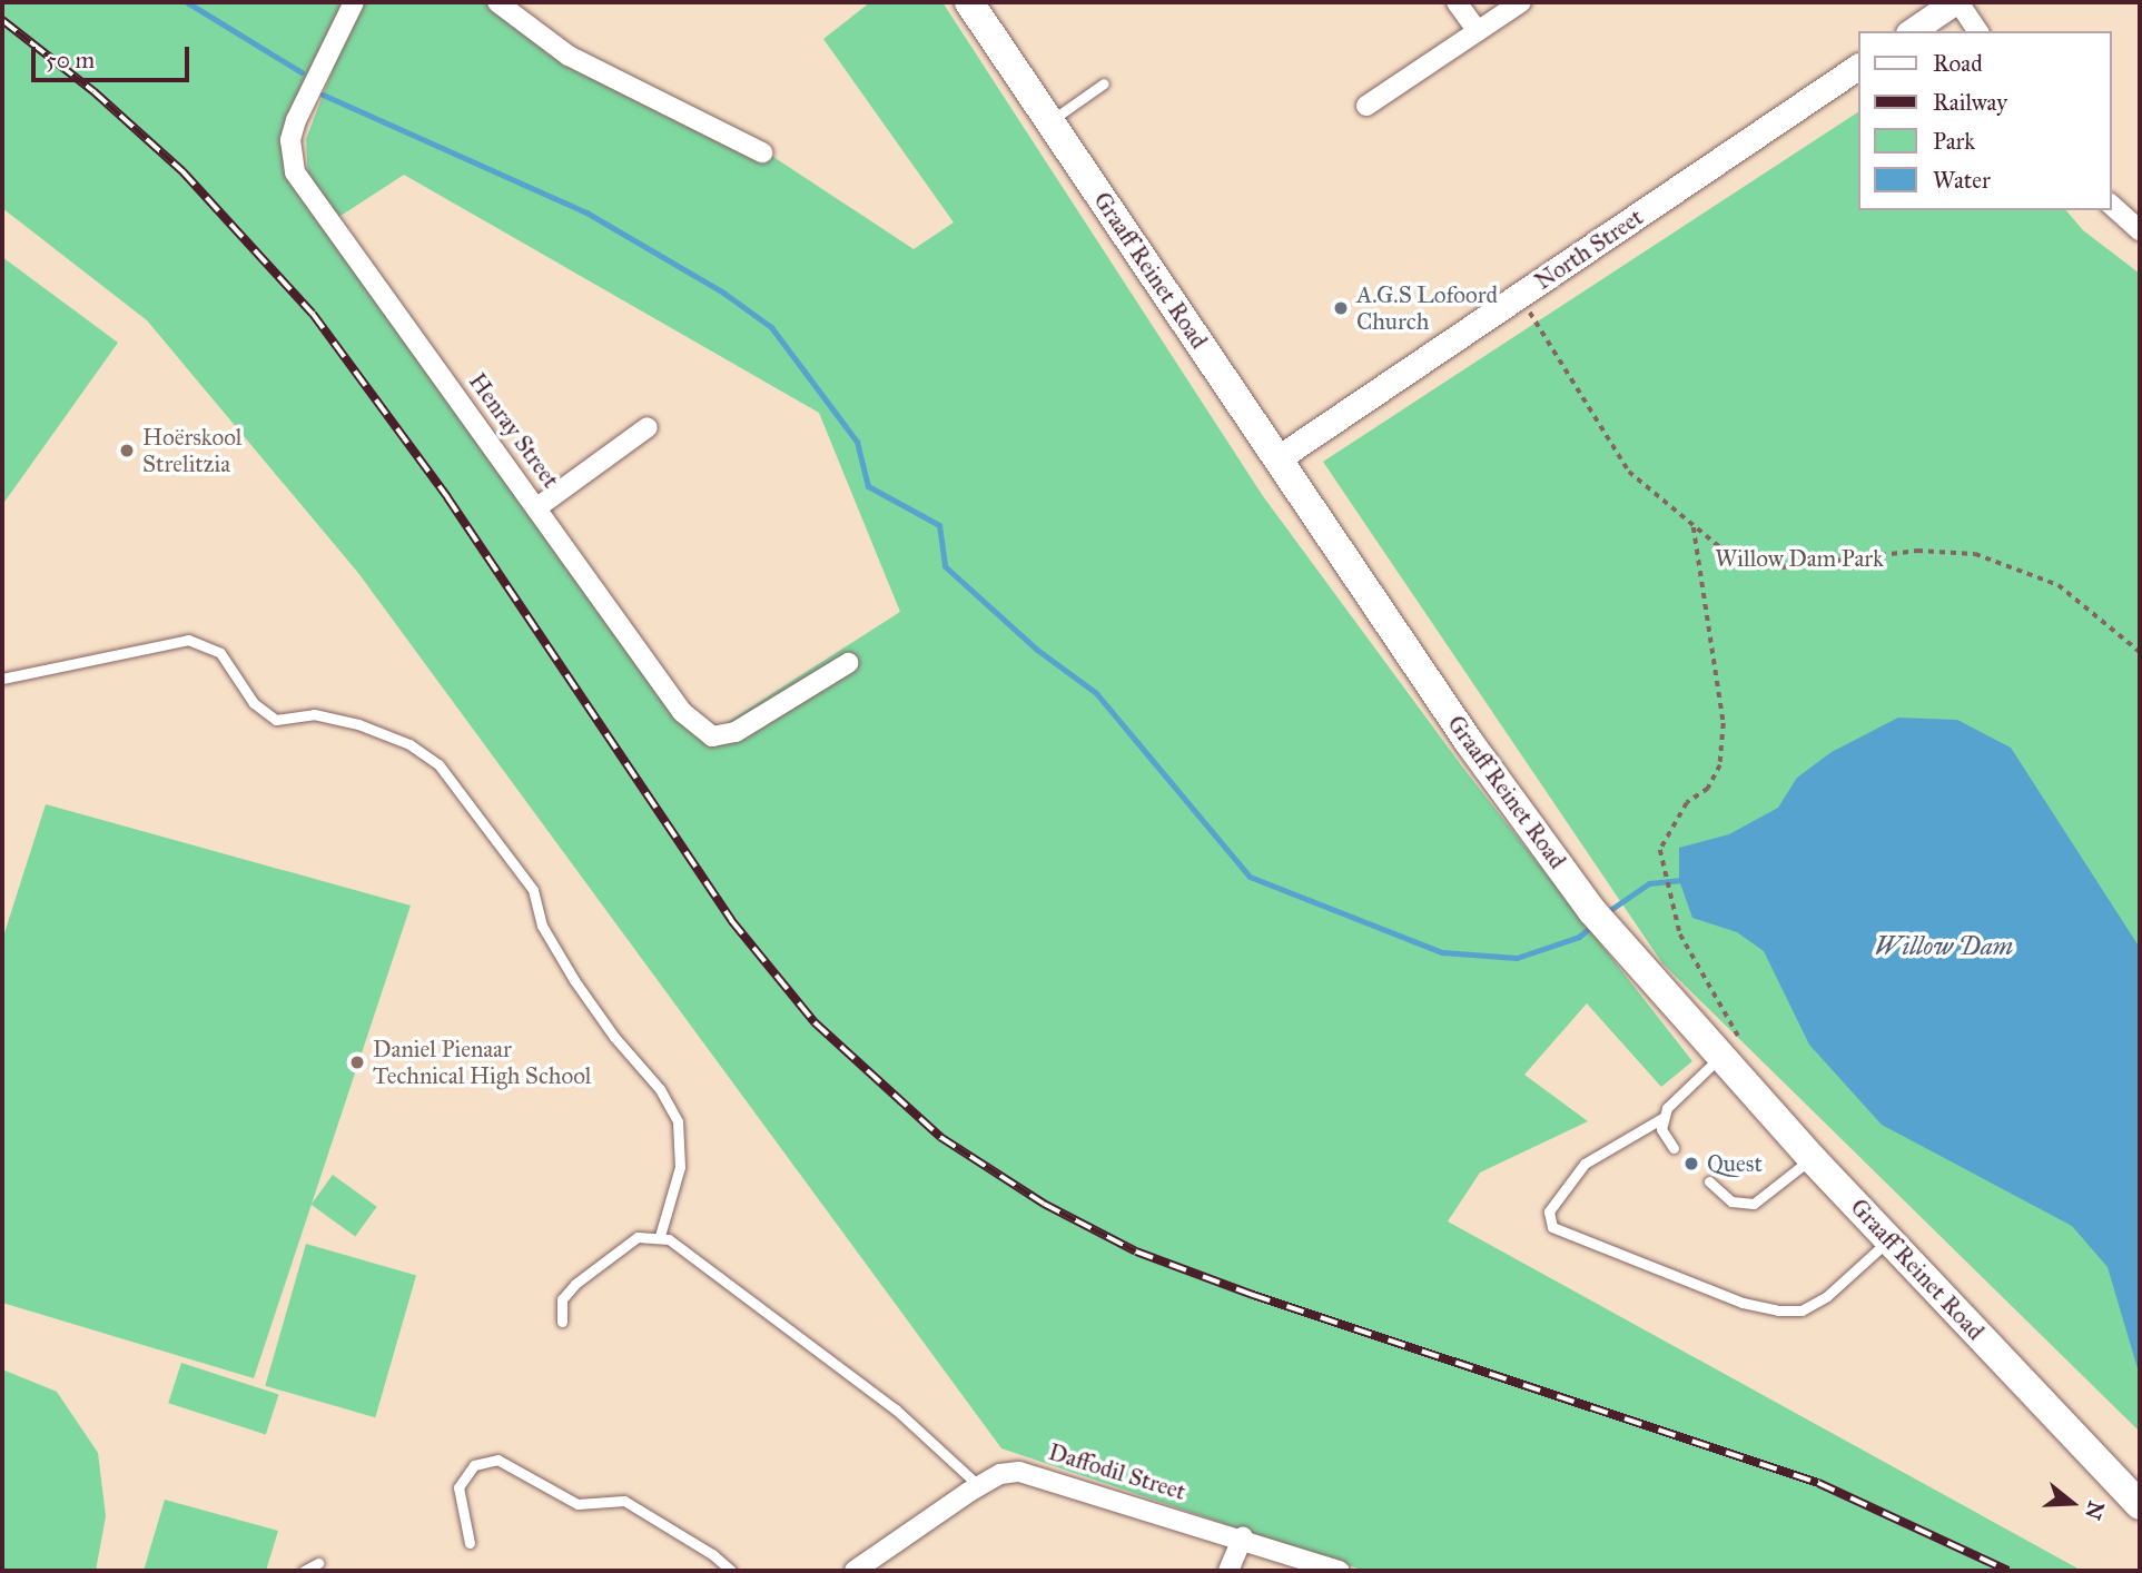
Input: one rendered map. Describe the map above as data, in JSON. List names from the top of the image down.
{
  "streets": {
    "main road": ["Graaff Reinet Road"],
    "street": ["North Street", "Henray Street", "Daffodil Street"]
  },
  "crossings": [
    ["North Street", "Graaff Reinet Road"]
  ],
  "water": ["Willow Dam"],
  "parks": ["Willow Dam Park"],
  "places": [
    "A.G.S Lofoord Church",
    "Hoërskool Strelitzia",
    "Daniel Pienaar Technical High School",
    "Quest"
  ],
  "legend": [
    "Road",
    "Railway",
    "Park",
    "Water"
  ],
  "scale_bar": "50 m",
  "north": "right"
}
